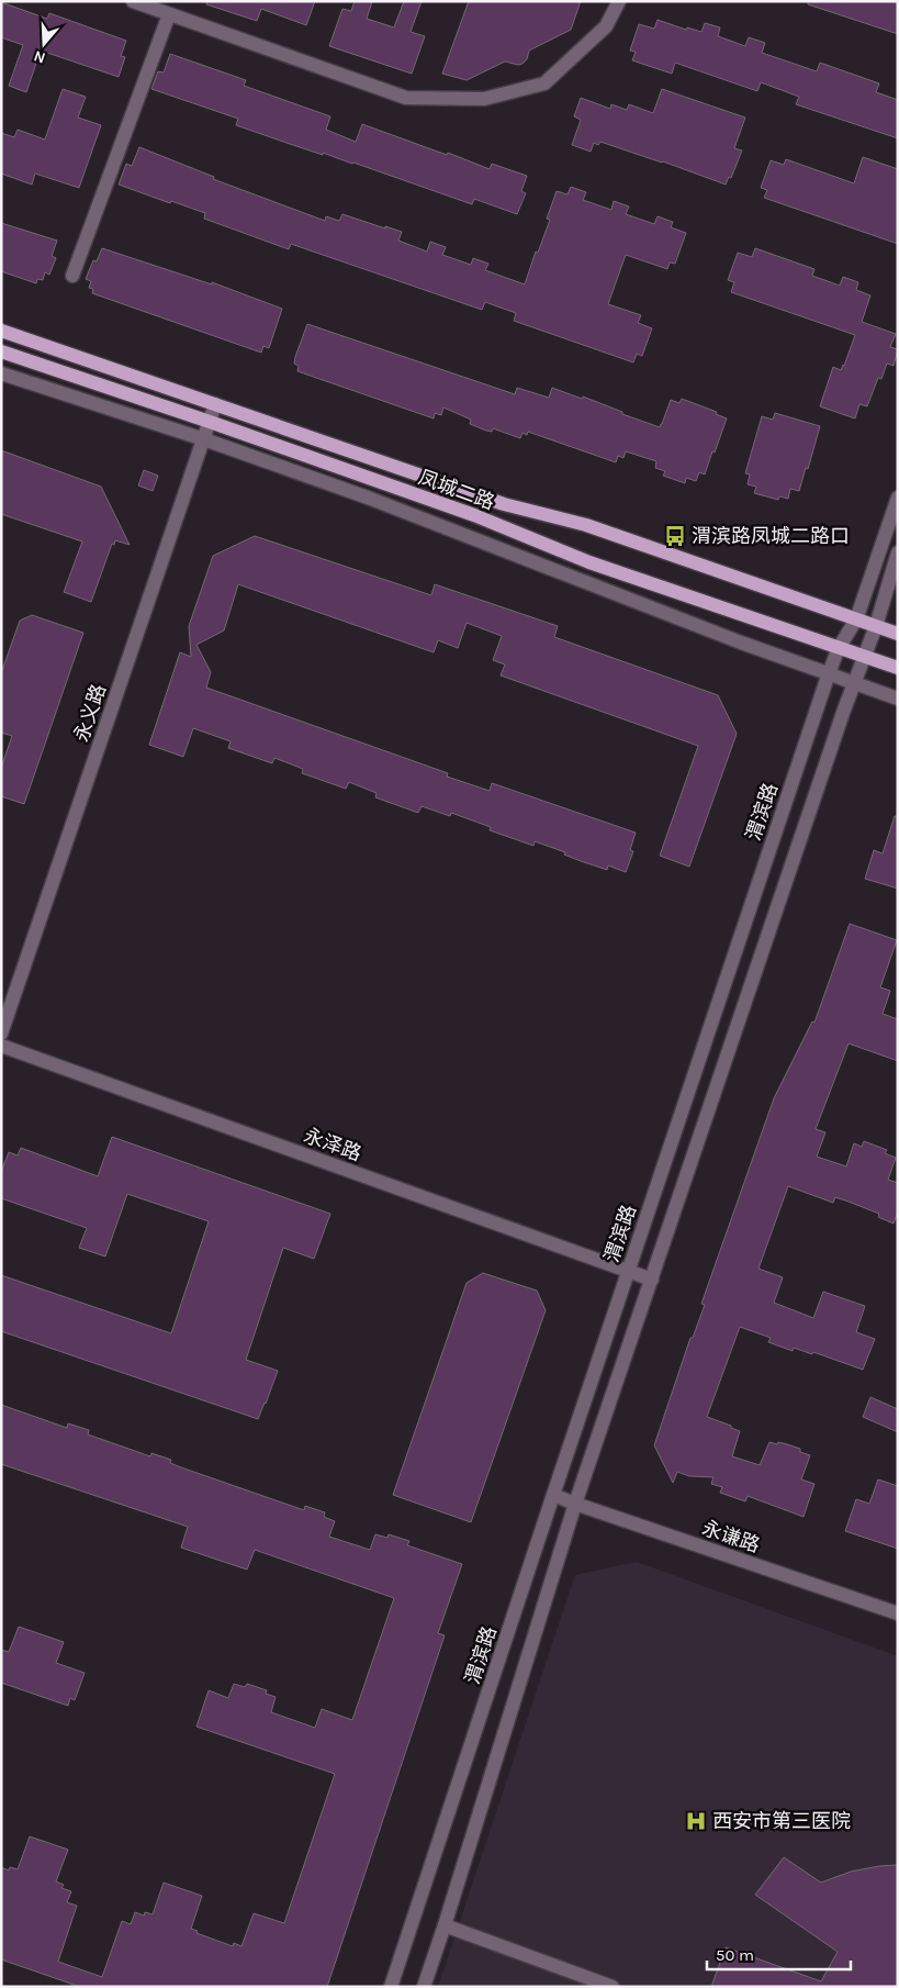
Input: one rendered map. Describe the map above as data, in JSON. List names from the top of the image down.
{
  "streets": {
    "main road": ["凤城二路"],
    "street": [
      "永义路",
      "渭滨路",
      "永泽路",
      "永谦路"
    ]
  },
  "crossings": [
    ["凤城二路", "永义路"],
    ["凤城二路", "渭滨路"],
    ["渭滨路", "永泽路"],
    ["渭滨路", "永谦路"]
  ],
  "places": {
    "bus stop": ["渭滨路凤城二路口"],
    "hospital": ["西安市第三医院"]
  },
  "scale_bar": "50 m",
  "north": "bottom"
}
